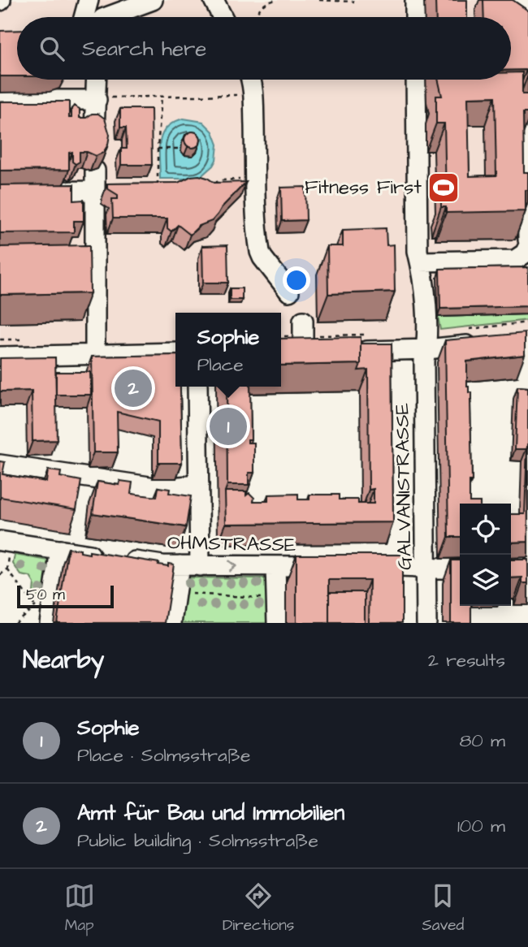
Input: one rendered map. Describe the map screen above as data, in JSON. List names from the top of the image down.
{
  "streets": {
    "street": ["GALVANISTRASSE", "OHMSTRASSE"]
  },
  "places": {
    "sports": ["Fitness First"]
  },
  "scale_bar": "50 m",
  "page": {
    "search": "Search here",
    "popup": ["Sophie", "Place"],
    "pins": ["2", "1"],
    "scale": "50 m",
    "heading": ["Nearby", "2 results"],
    "list": [
      {
        "mark": "1",
        "name": "Sophie",
        "note": "Place · Solmsstraße",
        "value": "80 m"
      },
      {
        "mark": "2",
        "name": "Amt für Bau und Immobilien",
        "note": "Public building · Solmsstraße",
        "value": "100 m"
      }
    ],
    "nav": ["Map", "Directions", "Saved"]
  }
}
